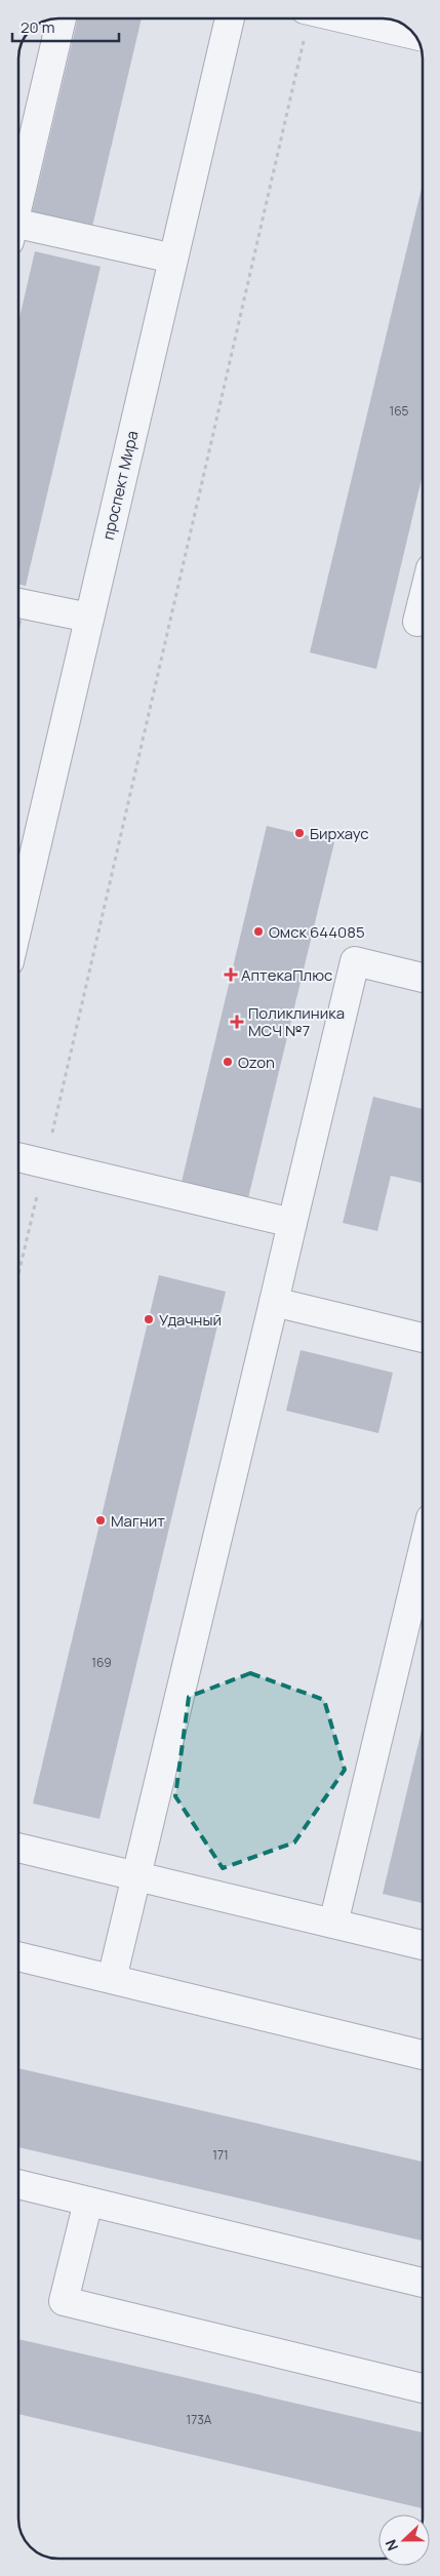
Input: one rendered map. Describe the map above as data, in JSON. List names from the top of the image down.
{
  "streets": {
    "street": ["проспект Мира"]
  },
  "places": {
    "other": [
      "Бирхаус",
      "Омск 644085",
      "Ozon",
      "Удачный",
      "Магнит"
    ],
    "health": ["АптекаПлюс", "Поликлиника МСЧ №7"]
  },
  "house_numbers": [
    "165",
    "169",
    "171",
    "173А"
  ],
  "scale_bar": "20 m",
  "north": "left"
}
